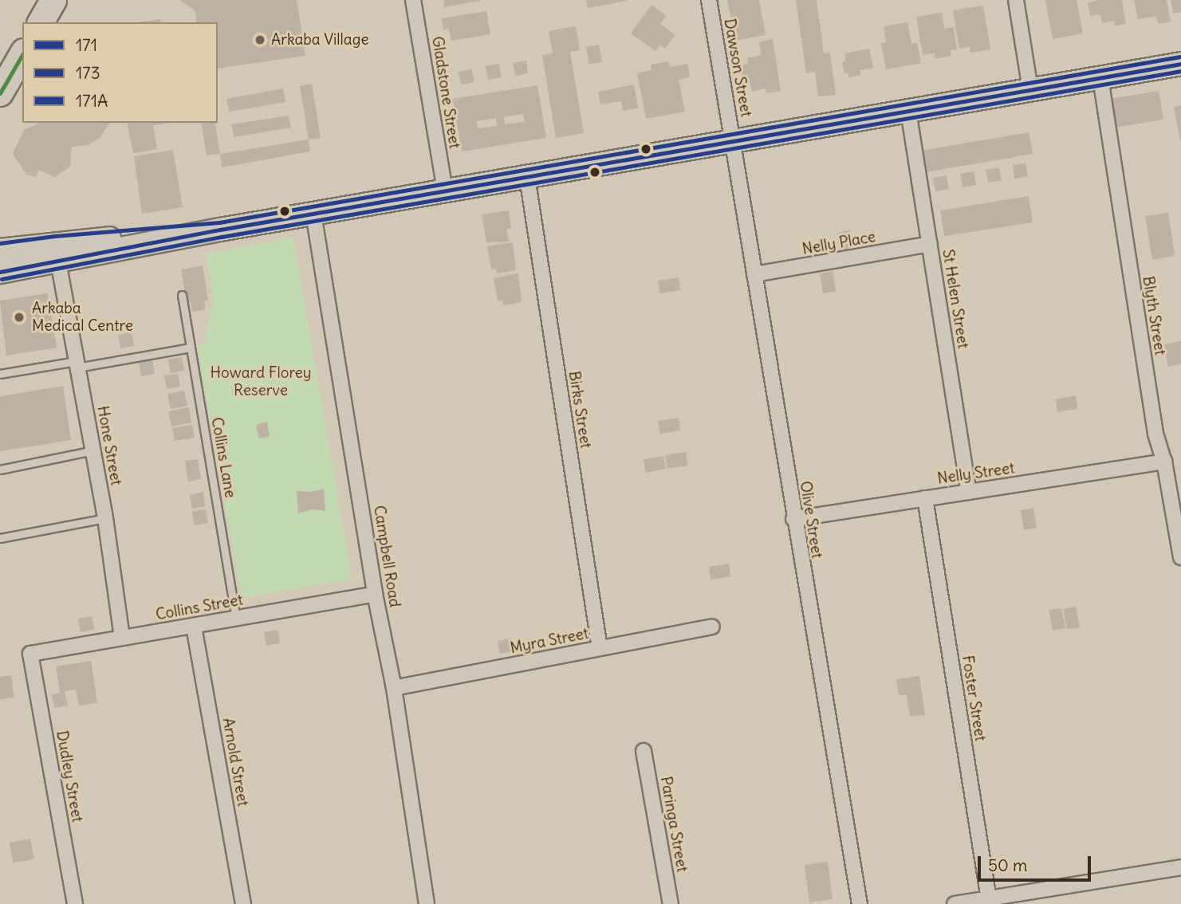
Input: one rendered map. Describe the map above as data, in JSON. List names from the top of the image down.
{
  "streets": {
    "street": [
      "Dawson Street",
      "Gladstone Street",
      "Nelly Place",
      "St Helen Street",
      "Blyth Street",
      "Birks Street",
      "Hone Street",
      "Nelly Street",
      "Olive Street",
      "Campbell Road",
      "Collins Street",
      "Myra Street",
      "Foster Street",
      "Arnold Street",
      "Dudley Street",
      "Paringa Street"
    ],
    "lane": ["Collins Lane"]
  },
  "crossings": [
    ["Dawson Street", "Olive Street"],
    ["Nelly Place", "St Helen Street"],
    ["Nelly Place", "Olive Street"],
    ["St Helen Street", "Nelly Street"],
    ["Blyth Street", "Nelly Street"],
    ["Birks Street", "Myra Street"],
    ["Hone Street", "Collins Street"],
    ["Collins Lane", "Collins Street"],
    ["Nelly Street", "Olive Street"],
    ["Nelly Street", "Foster Street"],
    ["Campbell Road", "Collins Street"],
    ["Campbell Road", "Myra Street"],
    ["Collins Street", "Arnold Street"],
    ["Collins Street", "Dudley Street"]
  ],
  "parks": ["Howard Florey Reserve"],
  "places": ["Arkaba Village", "Arkaba Medical Centre"],
  "lines": ["transit line 171A", "transit line 171", "transit line 173"],
  "legend": ["171", "173", "171A"],
  "scale_bar": "50 m"
}
